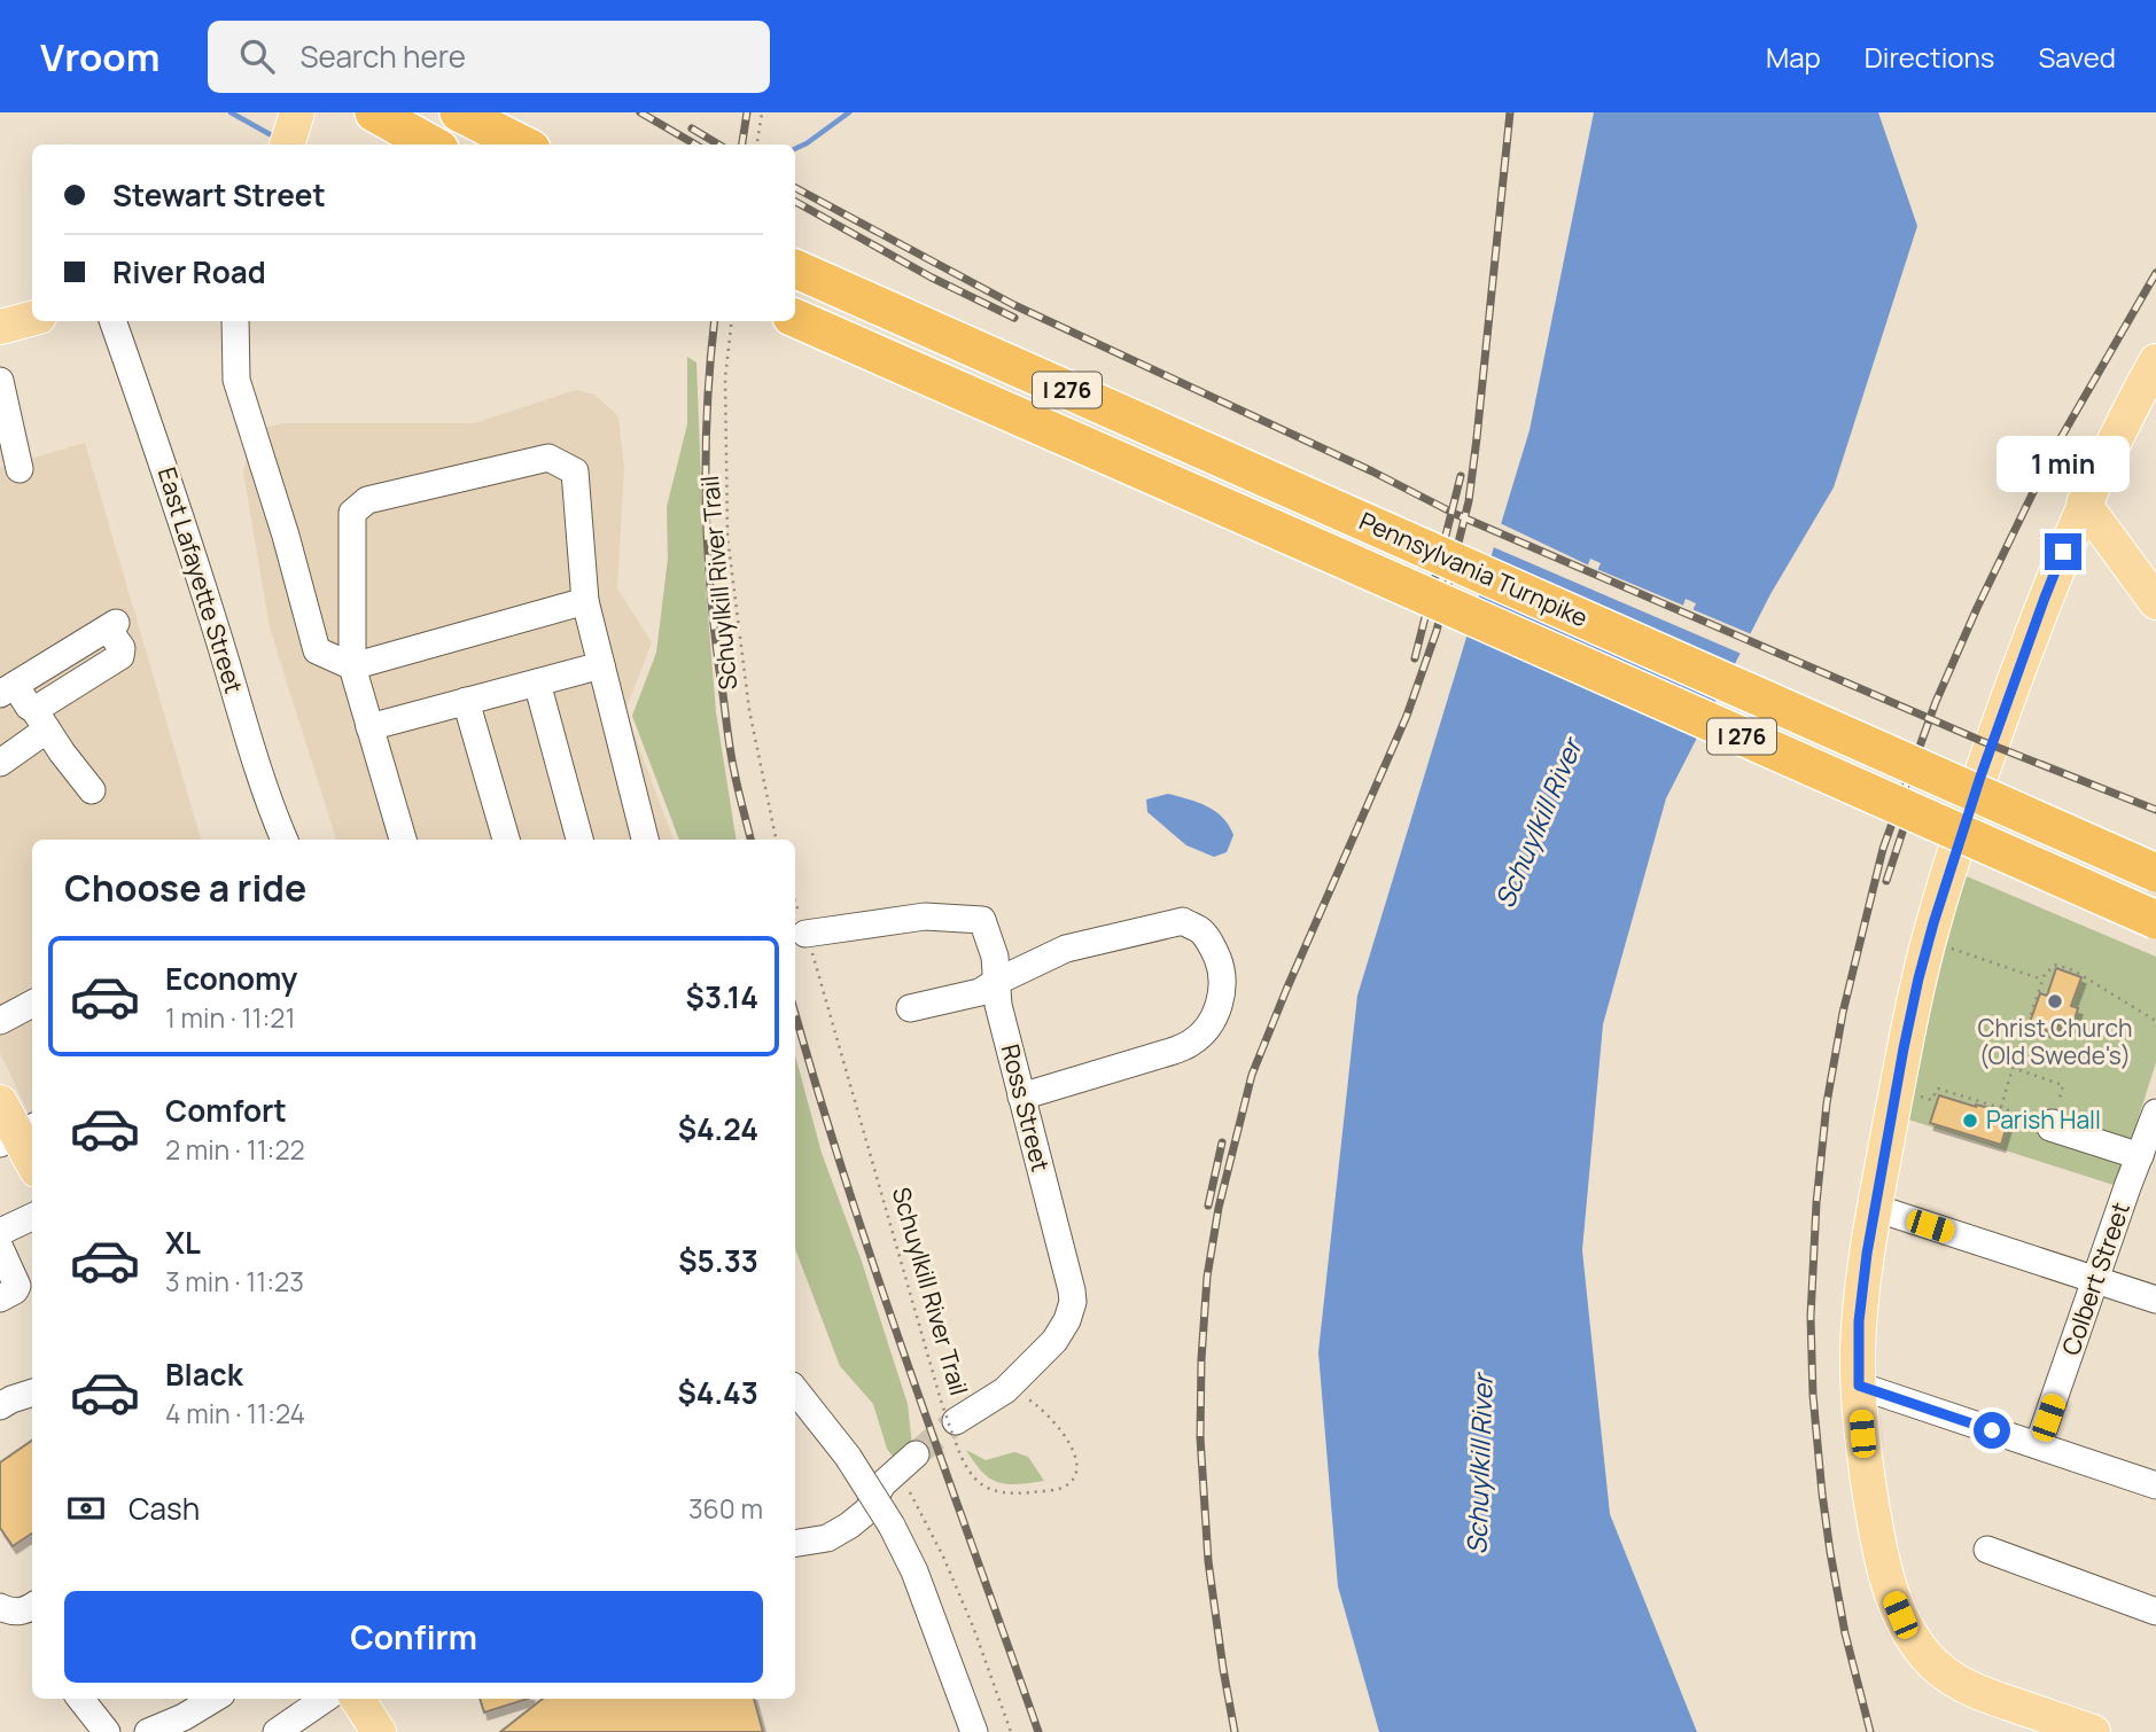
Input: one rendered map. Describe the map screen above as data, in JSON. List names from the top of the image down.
{
  "streets": {
    "highway": ["I 276", "Pennsylvania Turnpike"],
    "street": ["East Lafayette Street", "Ross Street", "Colbert Street"],
    "path": ["Schuylkill River Trail"]
  },
  "crossings": [
    ["Schuylkill River Trail", "Ross Street"]
  ],
  "water": ["Schuylkill River"],
  "places": ["Christ Church (Old Swede's)", "Parish Hall"],
  "page": {
    "header": "Vroom",
    "search": "Search here",
    "nav": ["Map", "Directions", "Saved"],
    "banner": ["Stewart Street", "River Road"],
    "bubble": "1 min",
    "heading": "Choose a ride",
    "list": [
      {
        "name": "Economy",
        "note": "1 min · 11:21",
        "value": "$3.14"
      },
      {
        "name": "Comfort",
        "note": "2 min · 11:22",
        "value": "$4.24"
      },
      {
        "name": "XL",
        "note": "3 min · 11:23",
        "value": "$5.33"
      },
      {
        "name": "Black",
        "note": "4 min · 11:24",
        "value": "$4.43"
      }
    ],
    "pay": ["Cash", "360 m"],
    "buttons": "Confirm"
  }
}
